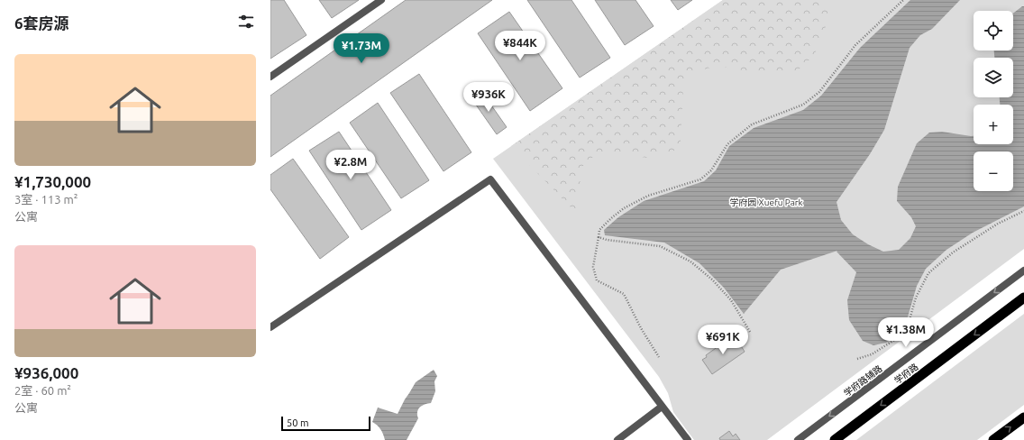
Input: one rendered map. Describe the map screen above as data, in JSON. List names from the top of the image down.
{
  "streets": {
    "highway": ["学府路"],
    "street": ["学府路辅路"]
  },
  "one_way": ["学府路", "学府路辅路"],
  "parks": ["学府园 Xuefu Park"],
  "scale_bar": "50 m",
  "page": {
    "heading": "6套房源",
    "map_buttons": ["+", "−"],
    "price": [
      "¥844K",
      "¥1.73M",
      "¥936K",
      "¥2.8M",
      "¥1.38M",
      "¥691K"
    ],
    "list": [
      {
        "name": "¥1,730,000",
        "note": "3室 · 113 m² · 公寓"
      },
      {
        "name": "¥936,000",
        "note": "2室 · 60 m² · 公寓"
      }
    ],
    "scale": "50 m"
  }
}
